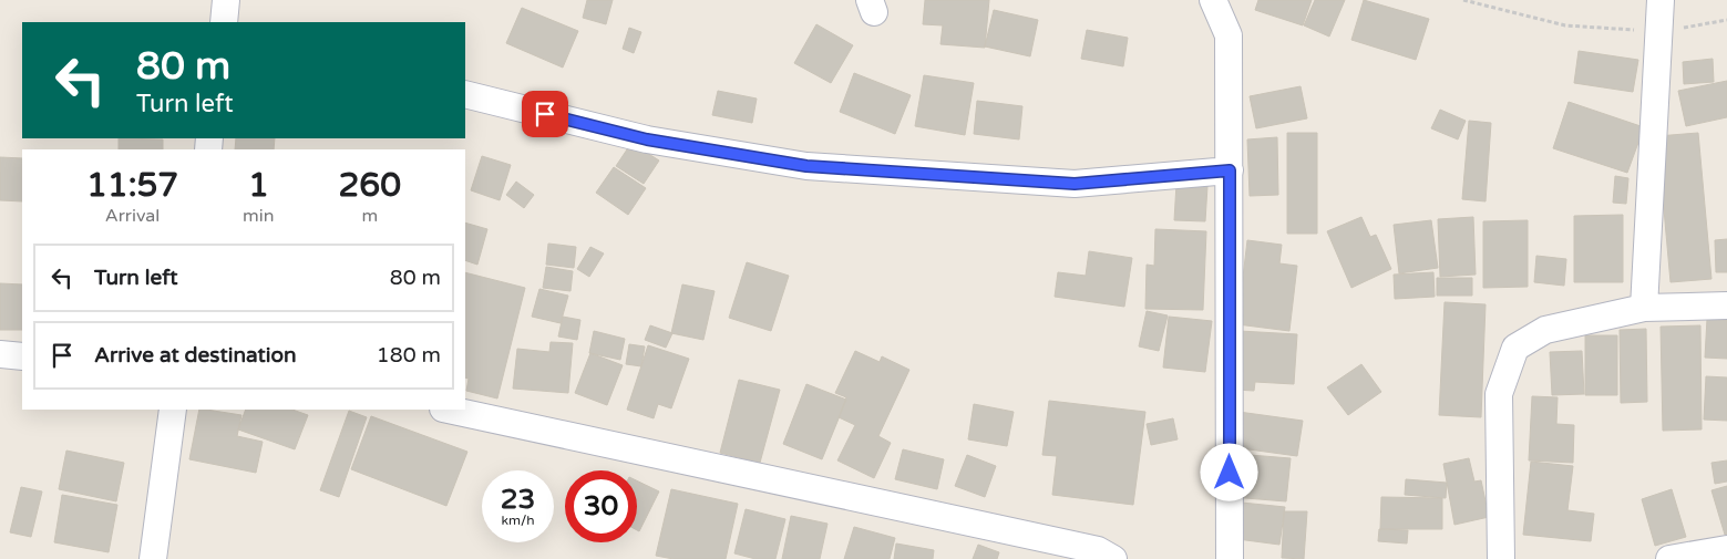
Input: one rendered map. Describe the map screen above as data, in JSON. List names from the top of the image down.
{
  "page": {
    "turn": ["80 m", "Turn left"],
    "eta": [
      "11:57",
      "Arrival",
      "1",
      "min",
      "260",
      "m"
    ],
    "list": [
      {
        "name": "Turn left",
        "value": "80 m"
      },
      {
        "name": "Arrive at destination",
        "value": "180 m"
      }
    ],
    "speed": "23 km/h",
    "limit": "30"
  }
}
